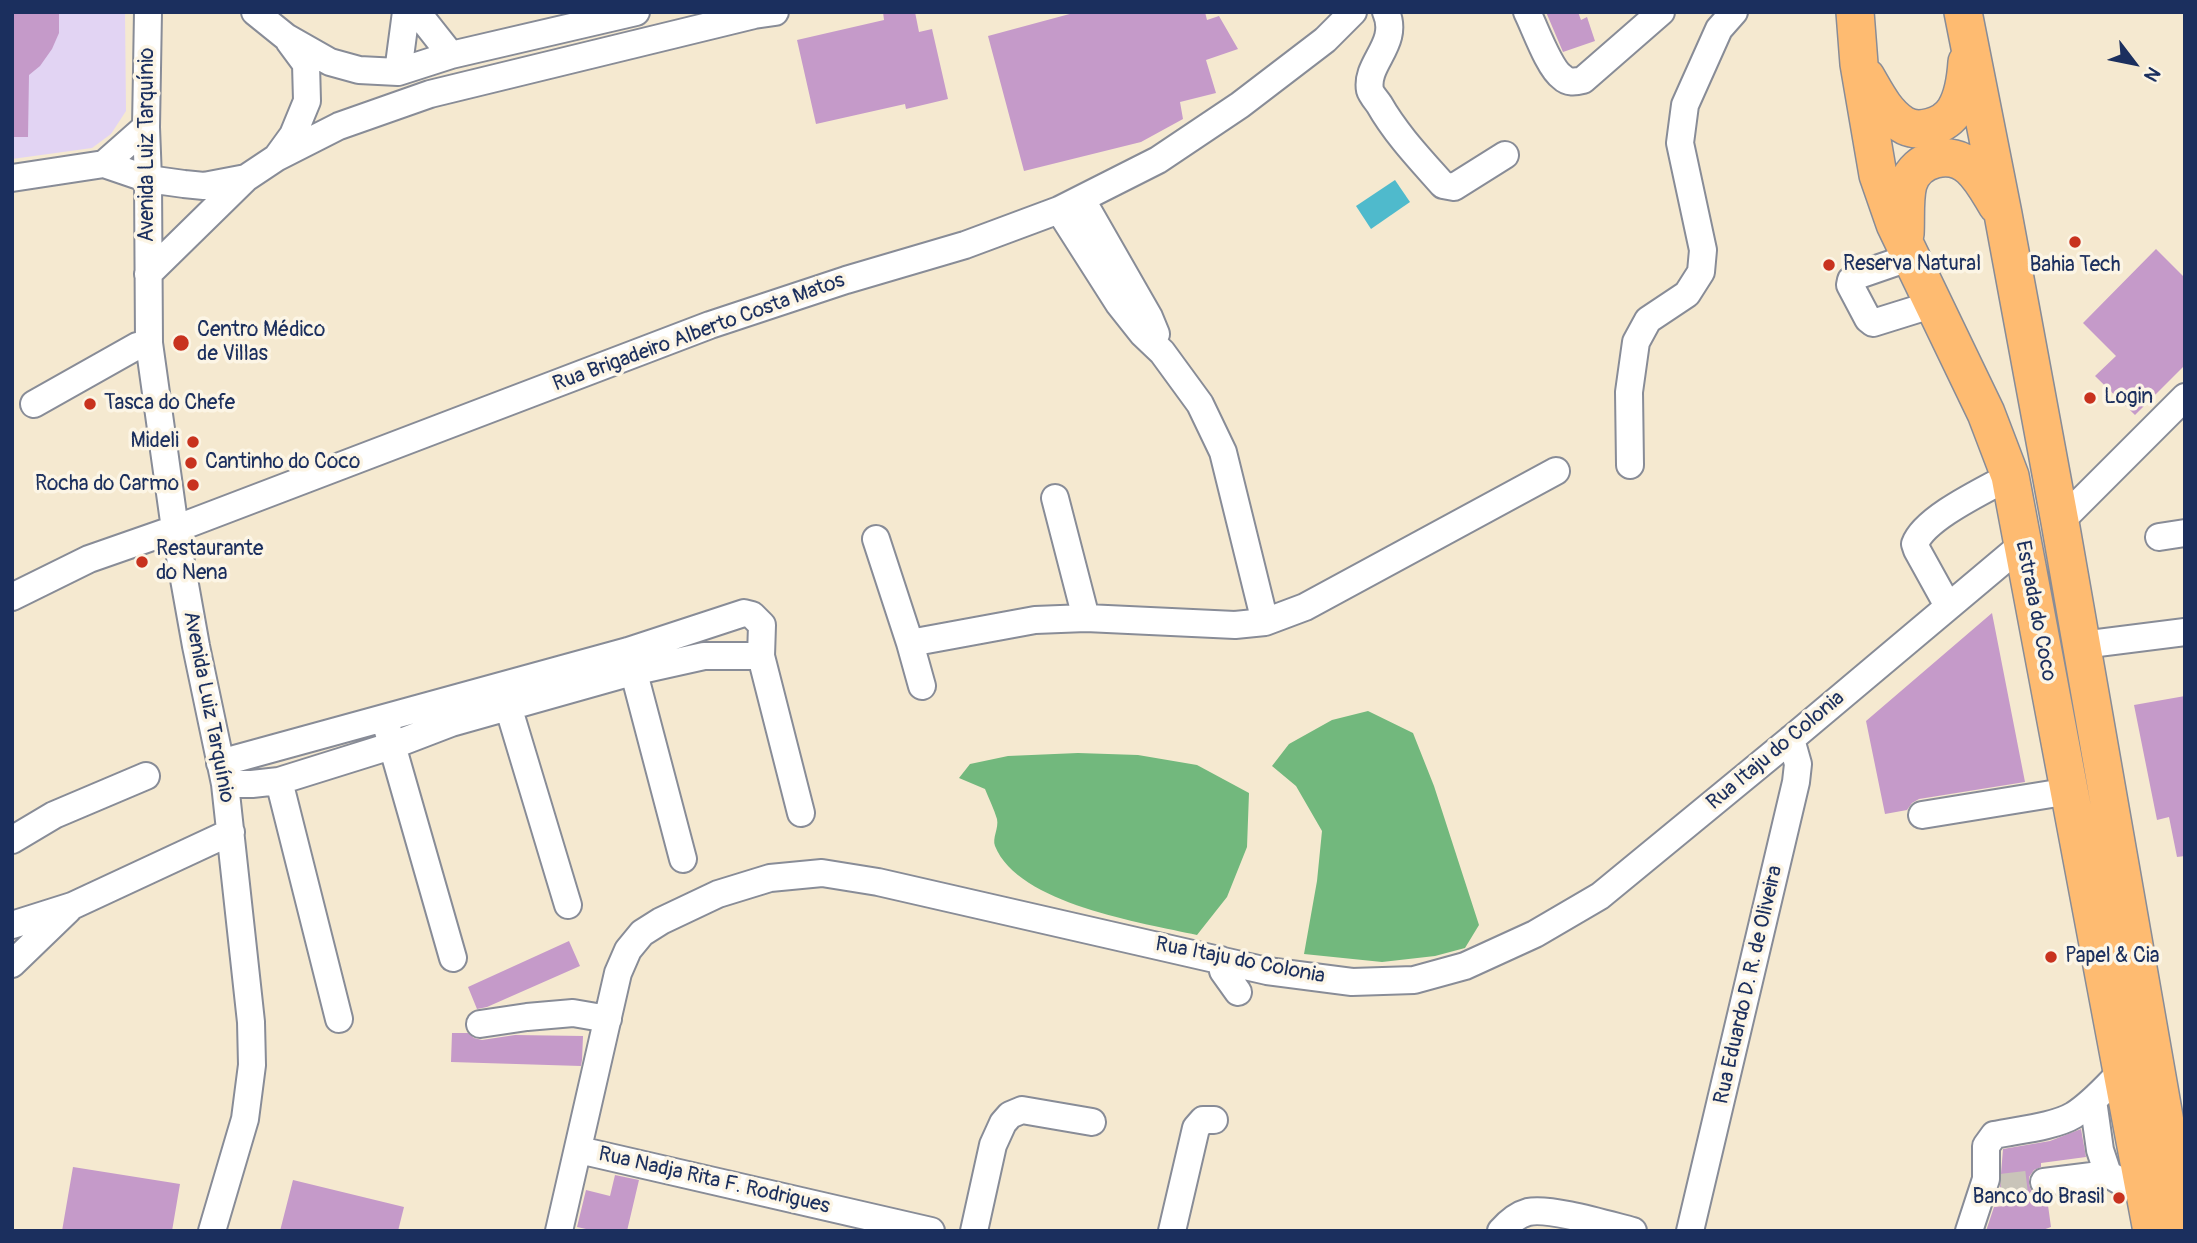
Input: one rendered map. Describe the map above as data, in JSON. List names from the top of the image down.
{
  "streets": {
    "highway": ["Estrada do Coco"],
    "street": [
      "Avenida Luiz Tarquínio",
      "Rua Brigadeiro Alberto Costa Matos",
      "Rua Itaju do Colonia",
      "Rua Eduardo D. R. de Oliveira",
      "Rua Nadja Rita F. Rodrigues"
    ]
  },
  "crossings": [
    ["Avenida Luiz Tarquínio", "Rua Brigadeiro Alberto Costa Matos"],
    ["Estrada do Coco", "Rua Itaju do Colonia"],
    ["Rua Itaju do Colonia", "Rua Eduardo D. R. de Oliveira"],
    ["Rua Itaju do Colonia", "Rua Nadja Rita F. Rodrigues"]
  ],
  "places": [
    "Bahia Tech",
    "Reserva Natural",
    "Centro Médico de Villas",
    "Login",
    "Tasca do Chefe",
    "Mideli",
    "Cantinho do Coco",
    "Rocha do Carmo",
    "Restaurante do Nena",
    "Papel & Cia",
    "Banco do Brasil"
  ],
  "north": "bottom right"
}
